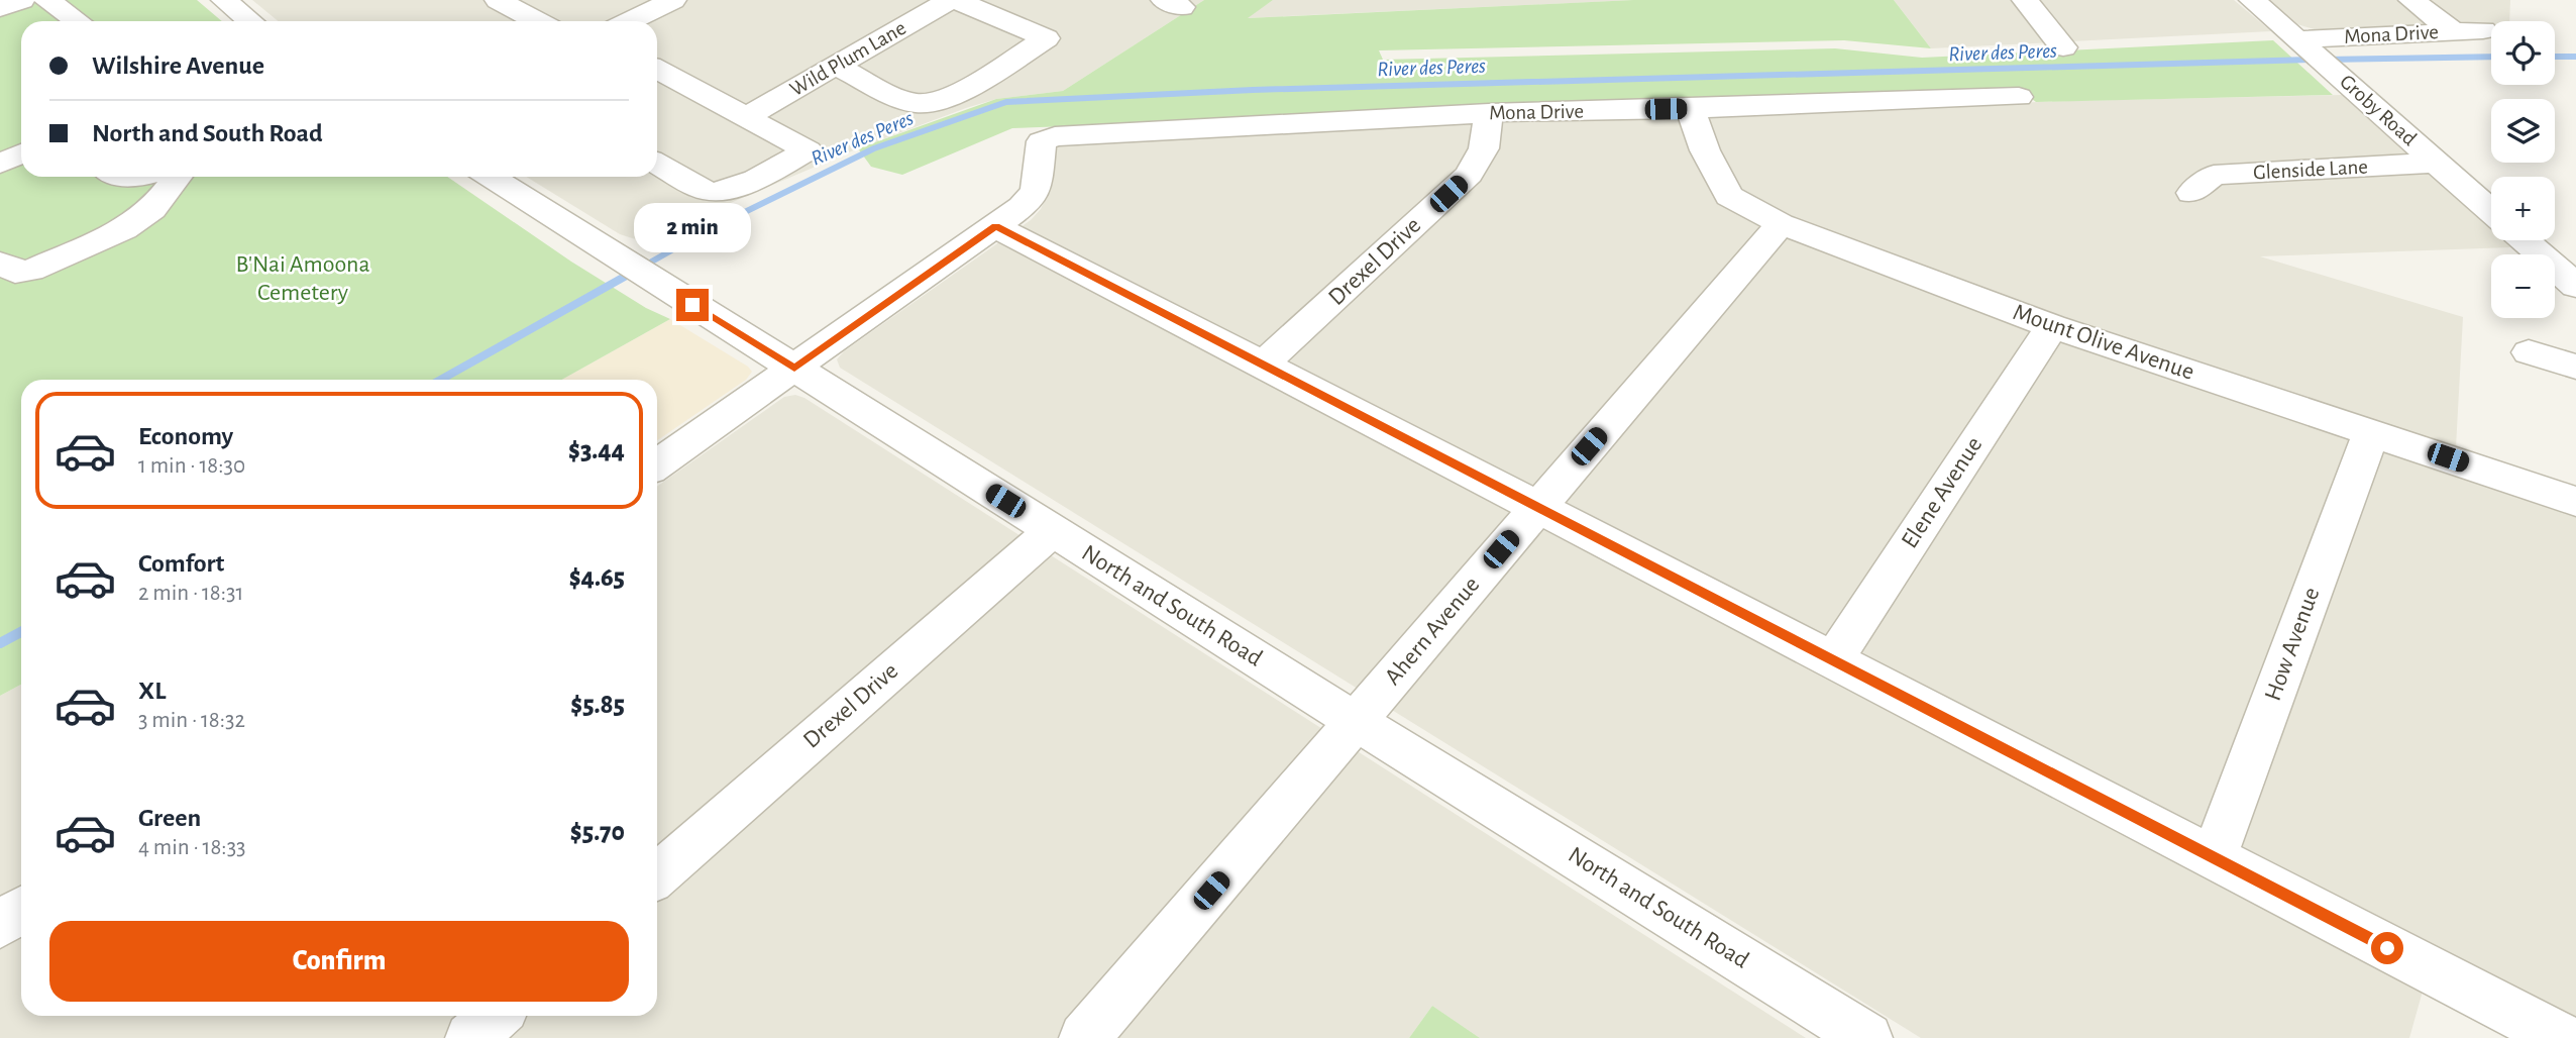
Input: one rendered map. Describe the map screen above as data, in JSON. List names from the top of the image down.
{
  "streets": {
    "street": [
      "Mona Drive",
      "Wild Plum Lane",
      "Groby Road",
      "Glenside Lane",
      "Drexel Drive",
      "Mount Olive Avenue",
      "Elene Avenue",
      "North and South Road",
      "Ahern Avenue",
      "How Avenue"
    ]
  },
  "crossings": [
    ["Mona Drive", "Groby Road"],
    ["Mona Drive", "Drexel Drive"],
    ["Mona Drive", "Mount Olive Avenue"],
    ["Groby Road", "Glenside Lane"],
    ["Drexel Drive", "North and South Road"],
    ["Mount Olive Avenue", "Elene Avenue"],
    ["Mount Olive Avenue", "Ahern Avenue"],
    ["Mount Olive Avenue", "How Avenue"],
    ["North and South Road", "Ahern Avenue"]
  ],
  "water": ["River des Peres"],
  "parks": ["B'Nai Amoona Cemetery"],
  "page": {
    "map_buttons": ["+", "−"],
    "banner": ["Wilshire Avenue", "North and South Road"],
    "bubble": "2 min",
    "list": [
      {
        "name": "Economy",
        "note": "1 min · 18:30",
        "value": "$3.44"
      },
      {
        "name": "Comfort",
        "note": "2 min · 18:31",
        "value": "$4.65"
      },
      {
        "name": "XL",
        "note": "3 min · 18:32",
        "value": "$5.85"
      },
      {
        "name": "Green",
        "note": "4 min · 18:33",
        "value": "$5.70"
      }
    ],
    "buttons": "Confirm"
  }
}
